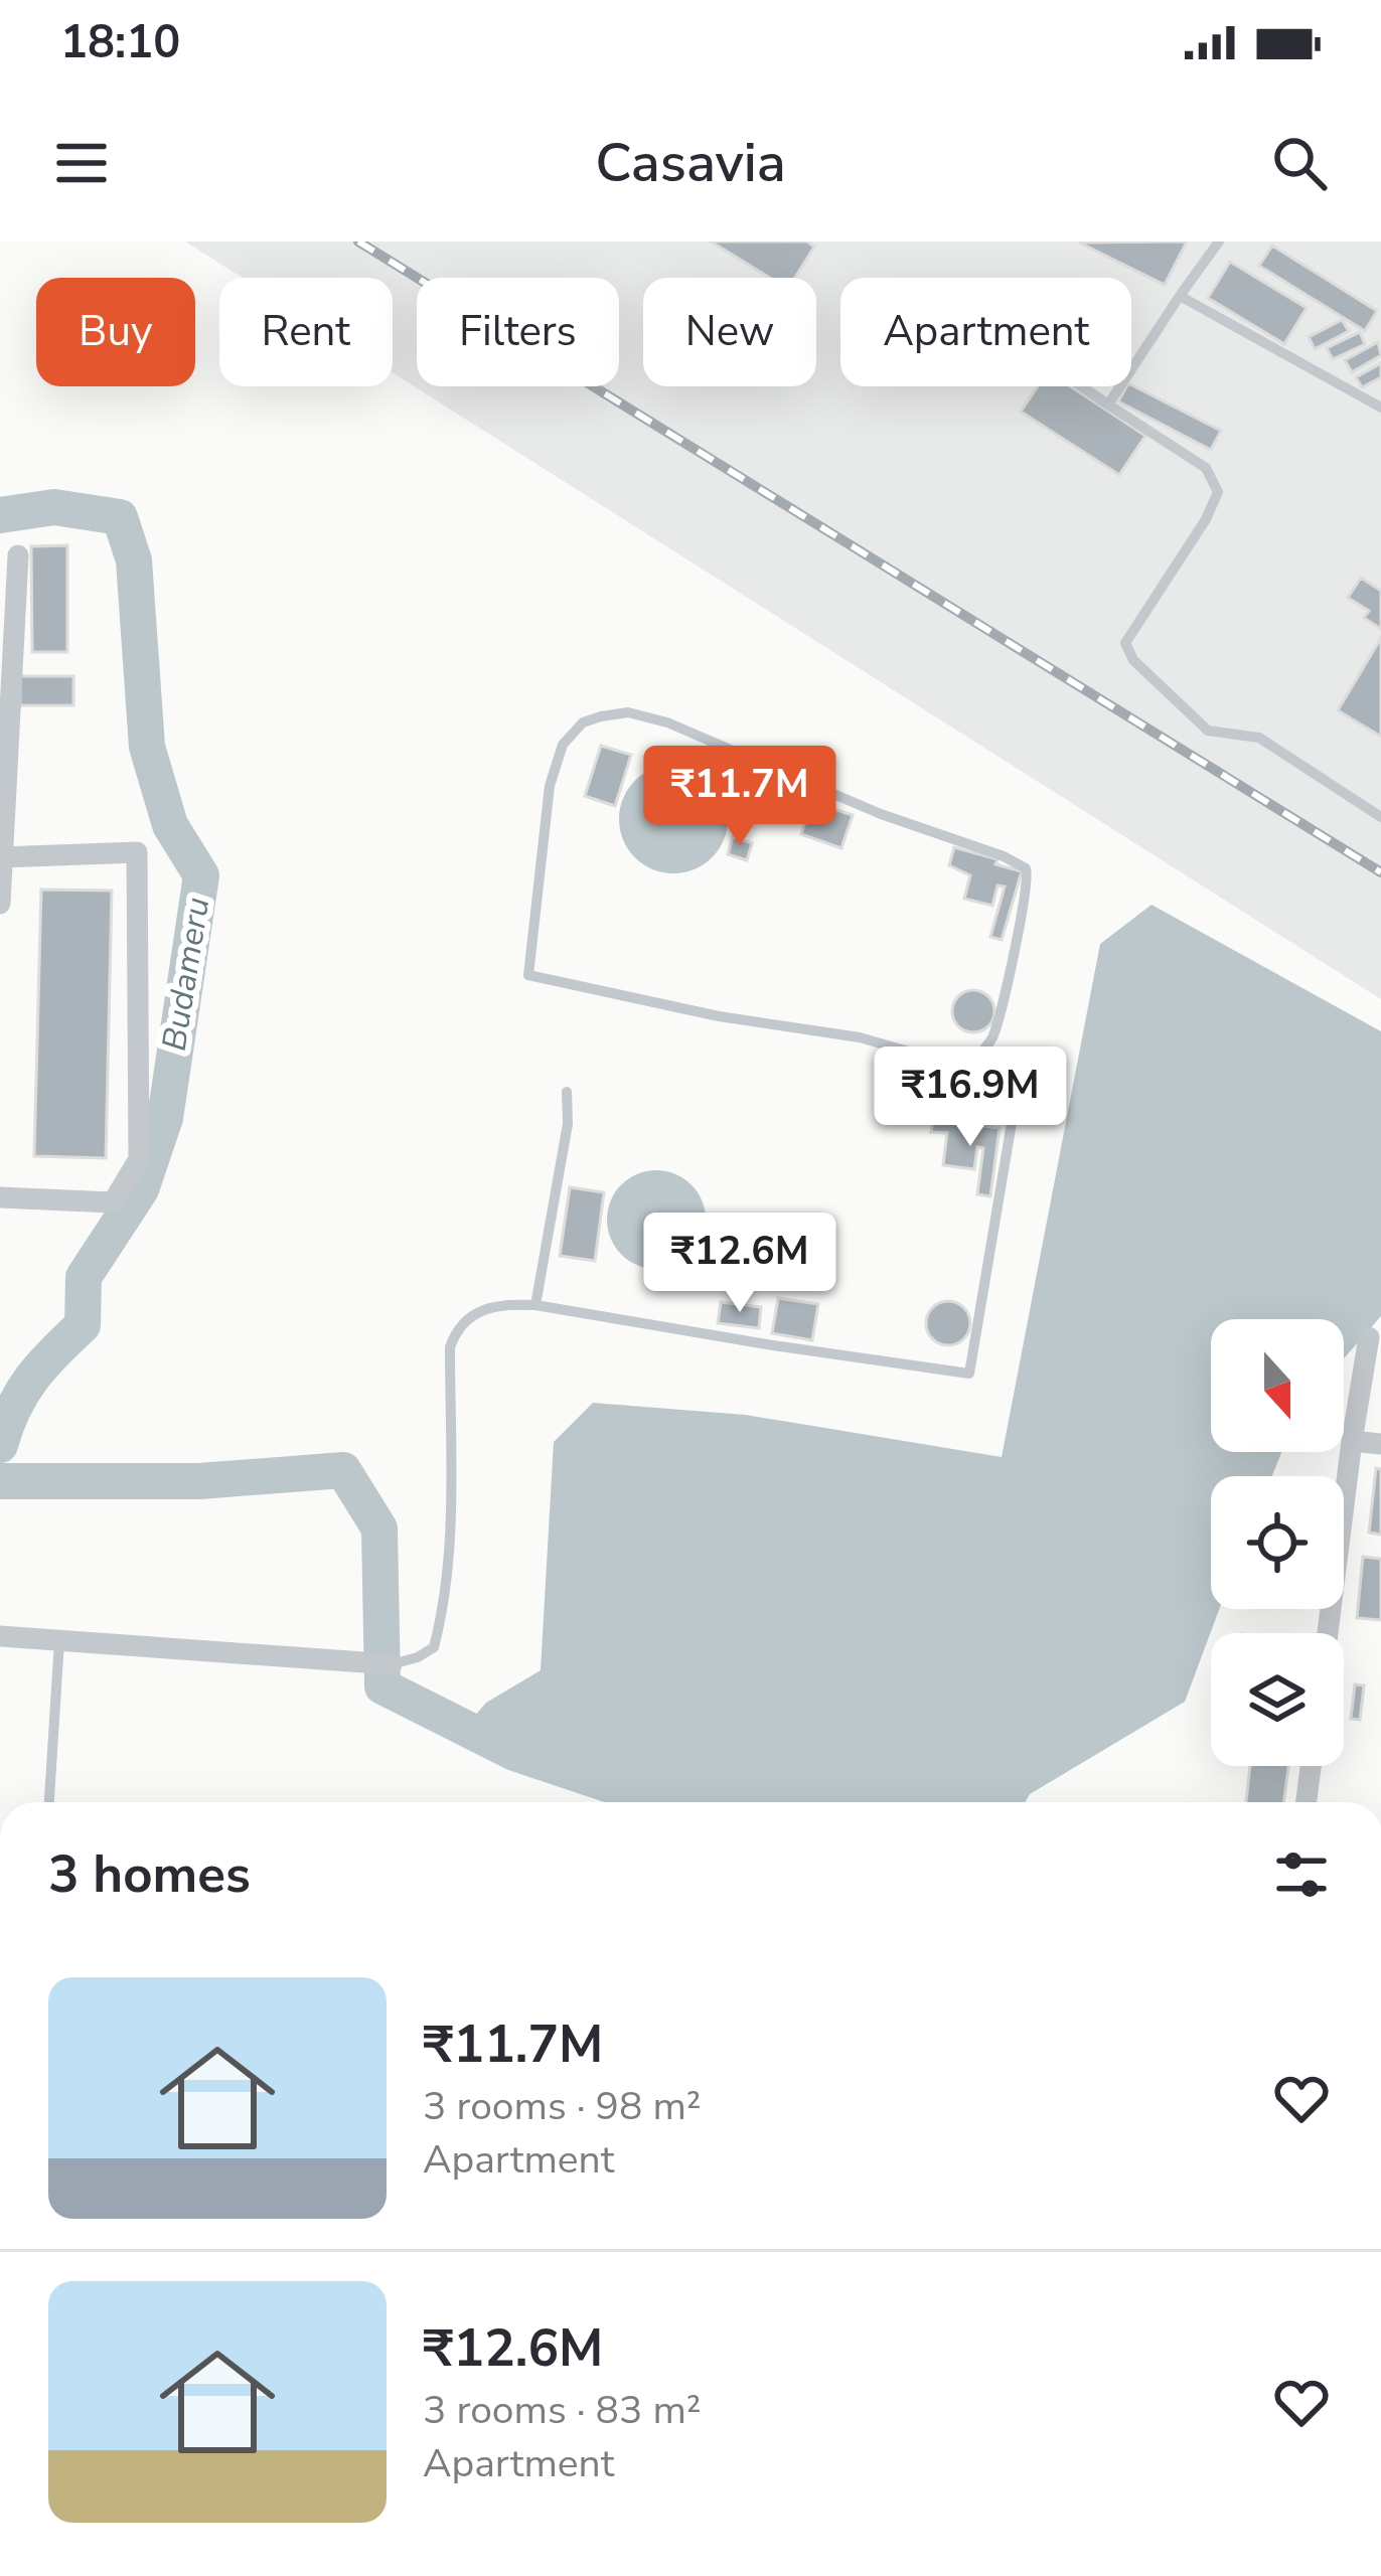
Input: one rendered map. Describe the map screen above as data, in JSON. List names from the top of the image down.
{
  "water": ["Budameru"],
  "north": "bottom",
  "page": {
    "status": "18:10",
    "header": "Casavia",
    "chip": [
      "Buy",
      "Rent",
      "Filters",
      "New",
      "Apartment"
    ],
    "price": ["₹11.7M", "₹16.9M", "₹12.6M"],
    "heading": "3 homes",
    "list": [
      {
        "name": "₹11.7M",
        "note": "3 rooms · 98 m² · Apartment"
      },
      {
        "name": "₹12.6M",
        "note": "3 rooms · 83 m² · Apartment"
      }
    ]
  }
}
